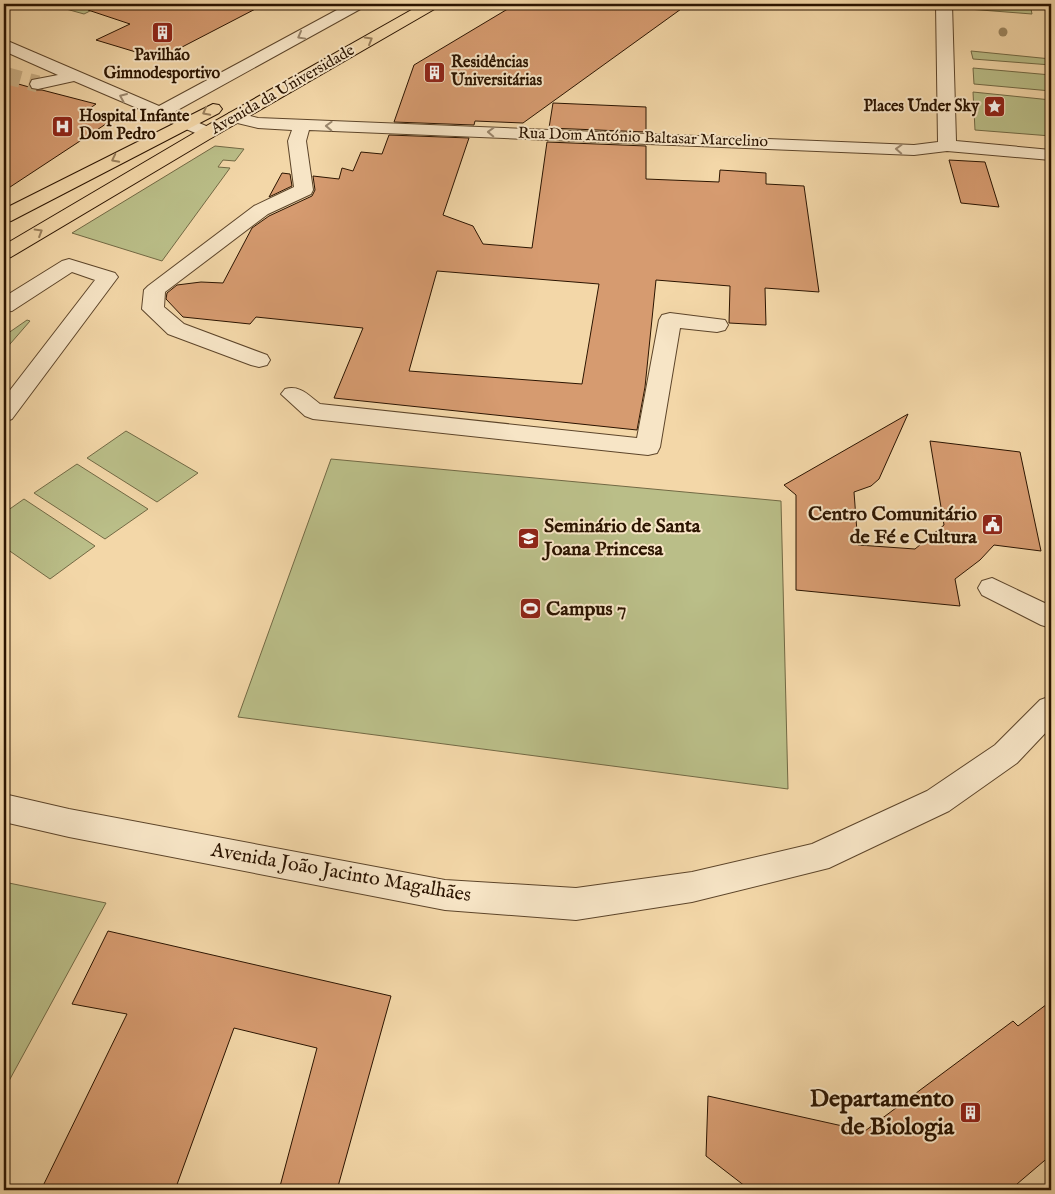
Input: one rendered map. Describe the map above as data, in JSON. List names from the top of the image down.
{
  "streets": {
    "main road": ["Avenida da Universidade"],
    "street": ["Rua Dom António Baltasar Marcelino", "Avenida João Jacinto Magalhães"]
  },
  "crossings": [
    ["Avenida da Universidade", "Rua Dom António Baltasar Marcelino"]
  ],
  "one_way": ["Rua Dom António Baltasar Marcelino"],
  "places": {
    "building": ["Pavilhão Gimnodesportivo", "Residências Universitárias", "Departamento de Biologia"],
    "place": ["Places Under Sky"],
    "hospital": ["Hospital Infante Dom Pedro"],
    "public building": ["Centro Comunitário de Fé e Cultura"],
    "school or university": ["Seminário de Santa Joana Princesa"],
    "sports": ["Campus 7"]
  }
}
